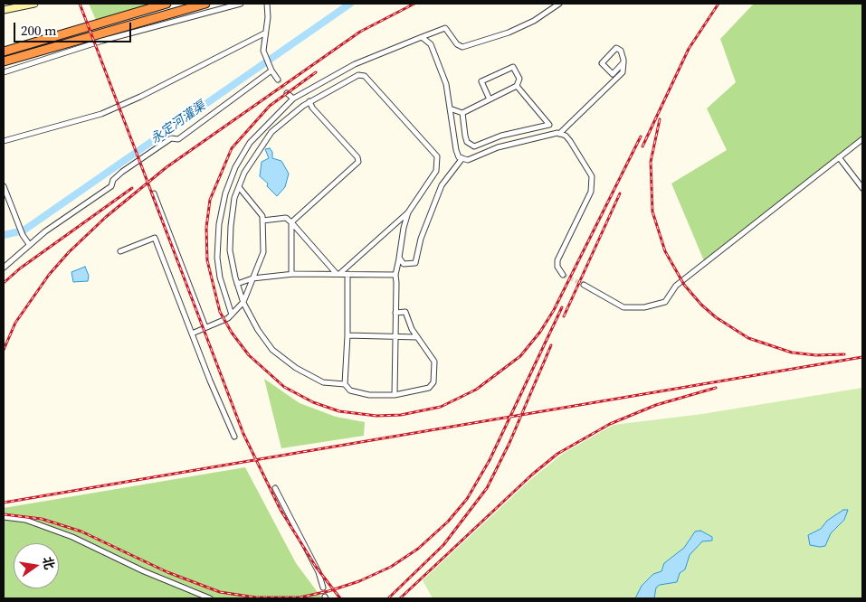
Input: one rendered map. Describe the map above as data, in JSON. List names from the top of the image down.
{
  "water": ["永定河灌渠"],
  "scale_bar": "200 m",
  "north": "right"
}
